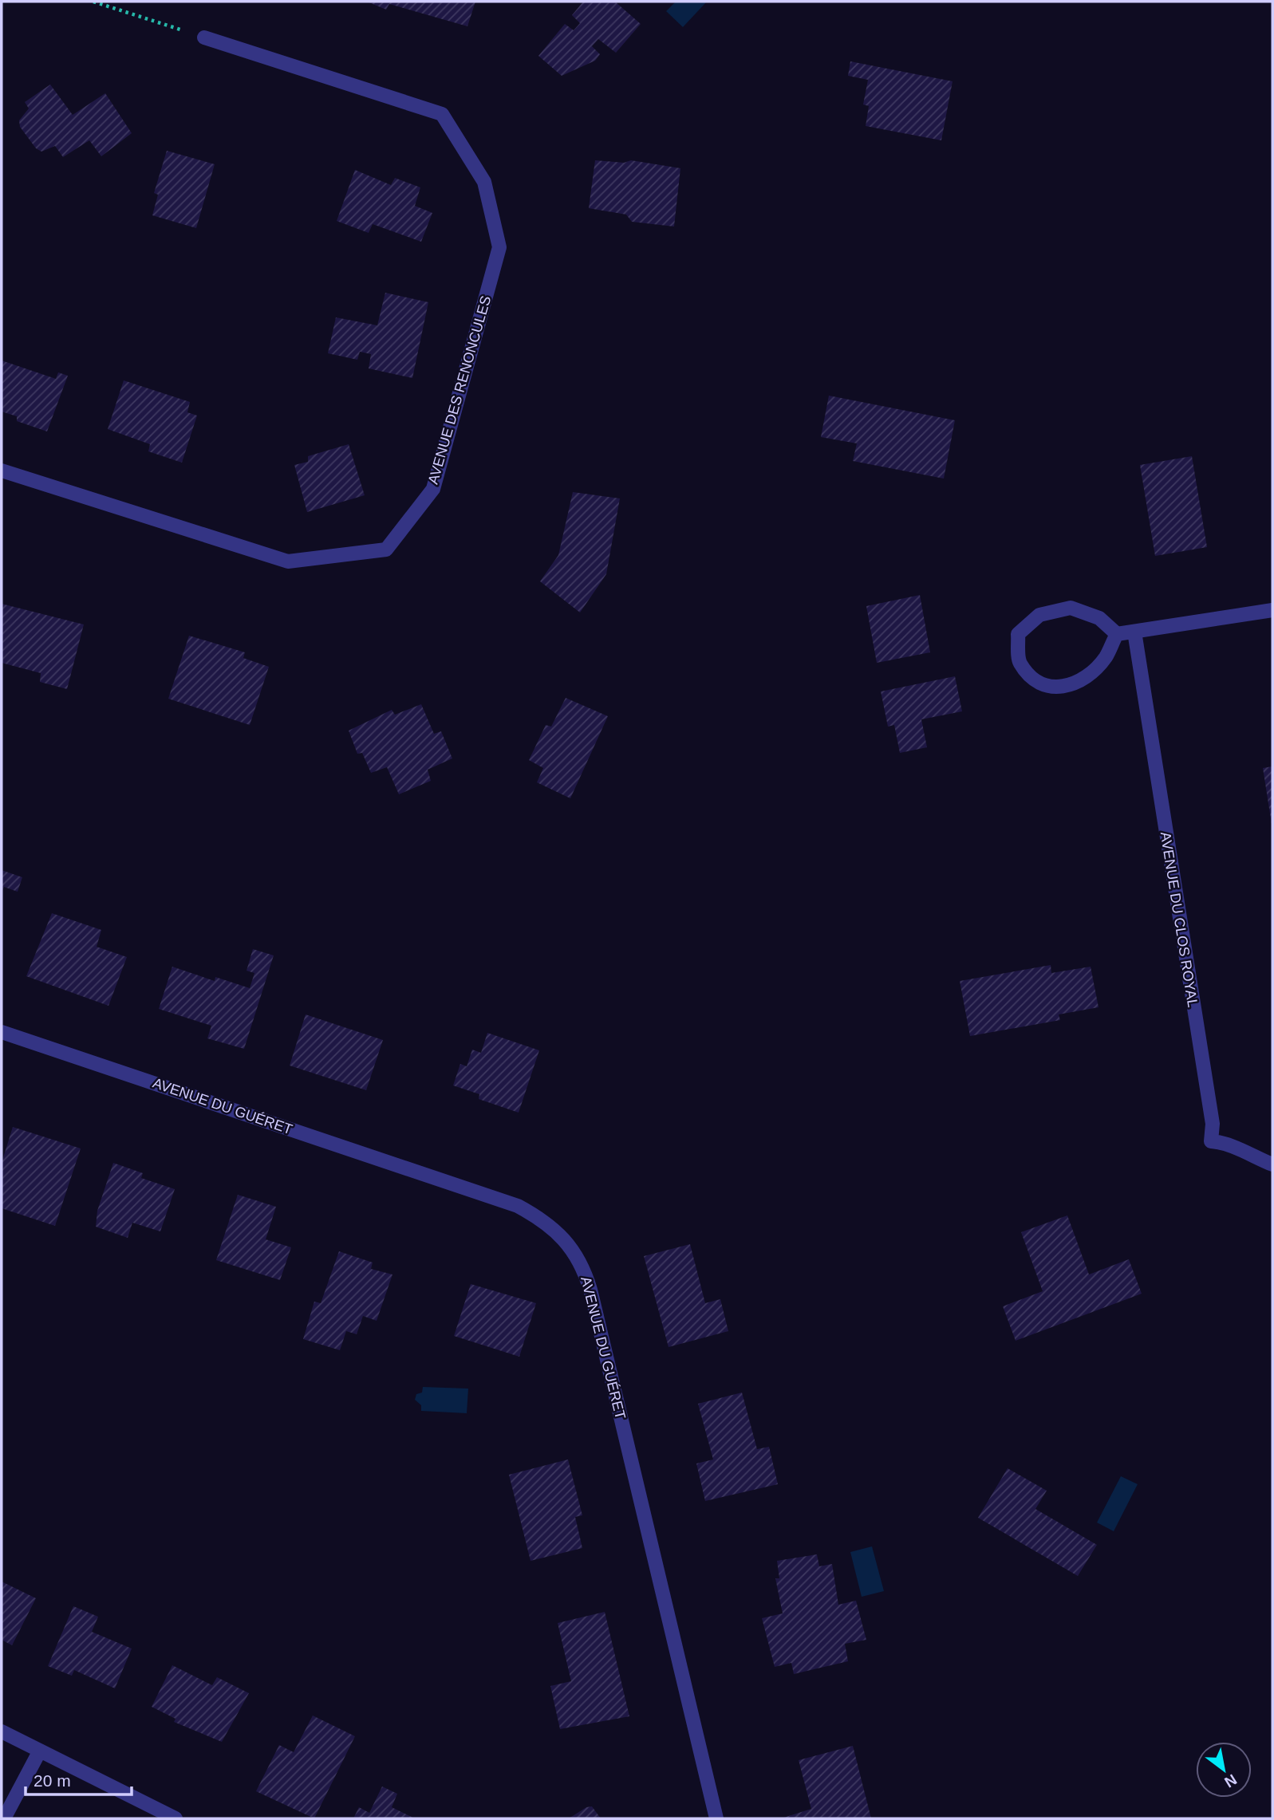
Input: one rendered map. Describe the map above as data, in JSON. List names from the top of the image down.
{
  "streets": {
    "street": ["AVENUE DES RENONCULES", "AVENUE DU CLOS ROYAL", "AVENUE DU GUÉRET"]
  },
  "scale_bar": "20 m",
  "north": "bottom right"
}
